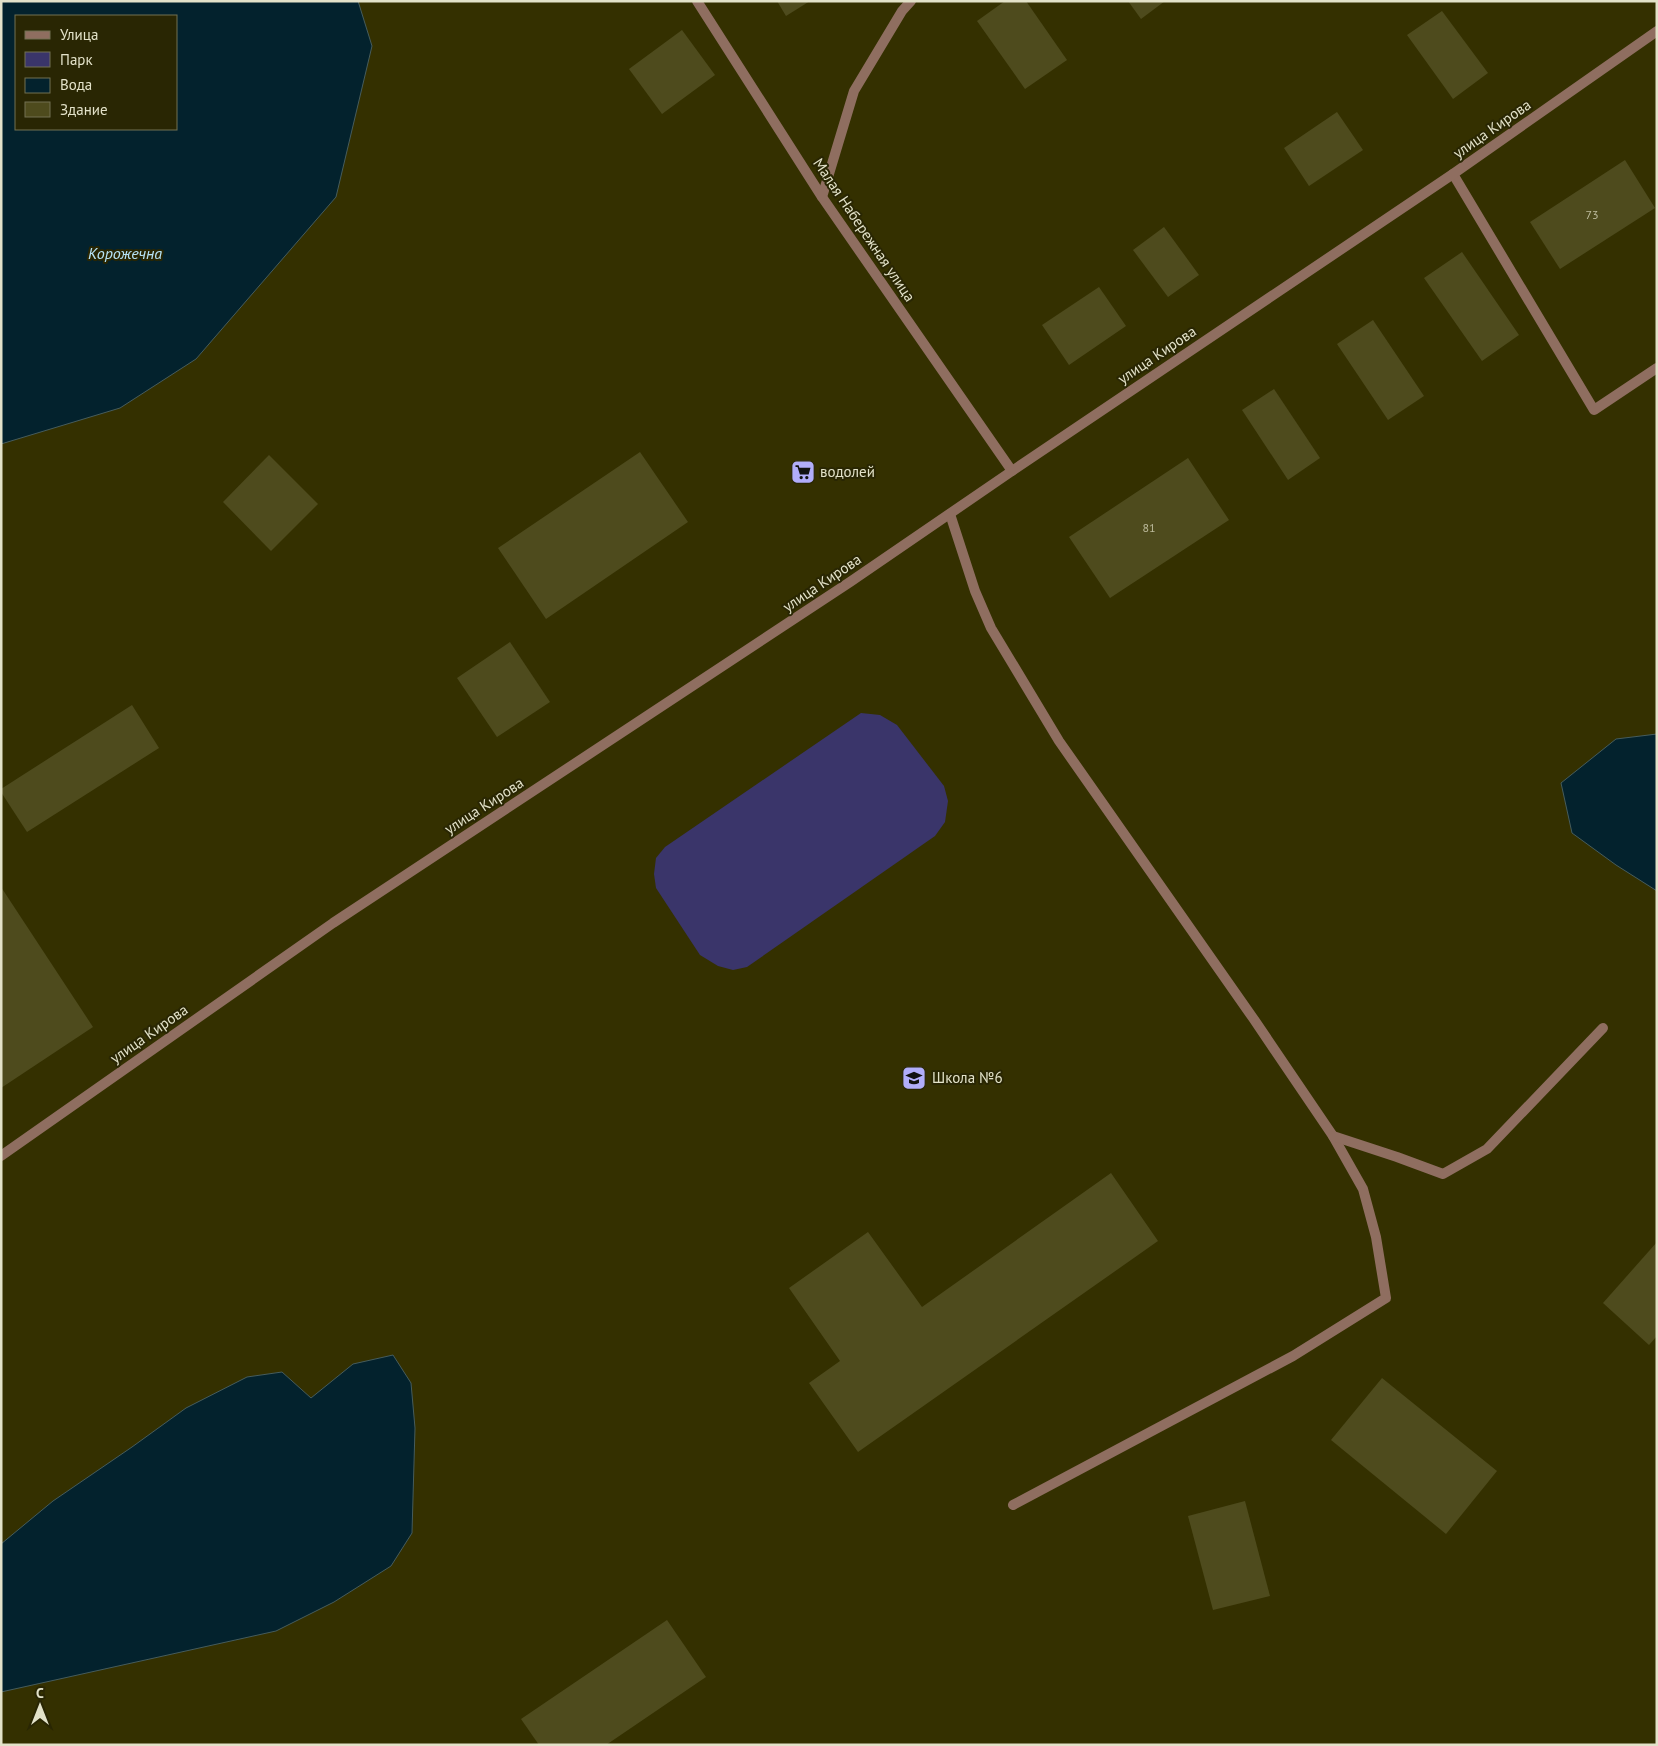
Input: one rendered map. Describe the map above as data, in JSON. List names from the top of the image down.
{
  "streets": {
    "street": ["улица Кирова", "Малая Набережная улица"]
  },
  "crossings": [
    ["улица Кирова", "Малая Набережная улица"]
  ],
  "water": ["Корожечна"],
  "places": {
    "supermarket": ["водолей"],
    "school or university": ["Школа №6"]
  },
  "house_numbers": ["73", "81"],
  "legend": [
    "Улица",
    "Парк",
    "Вода",
    "Здание"
  ],
  "north": "top"
}
